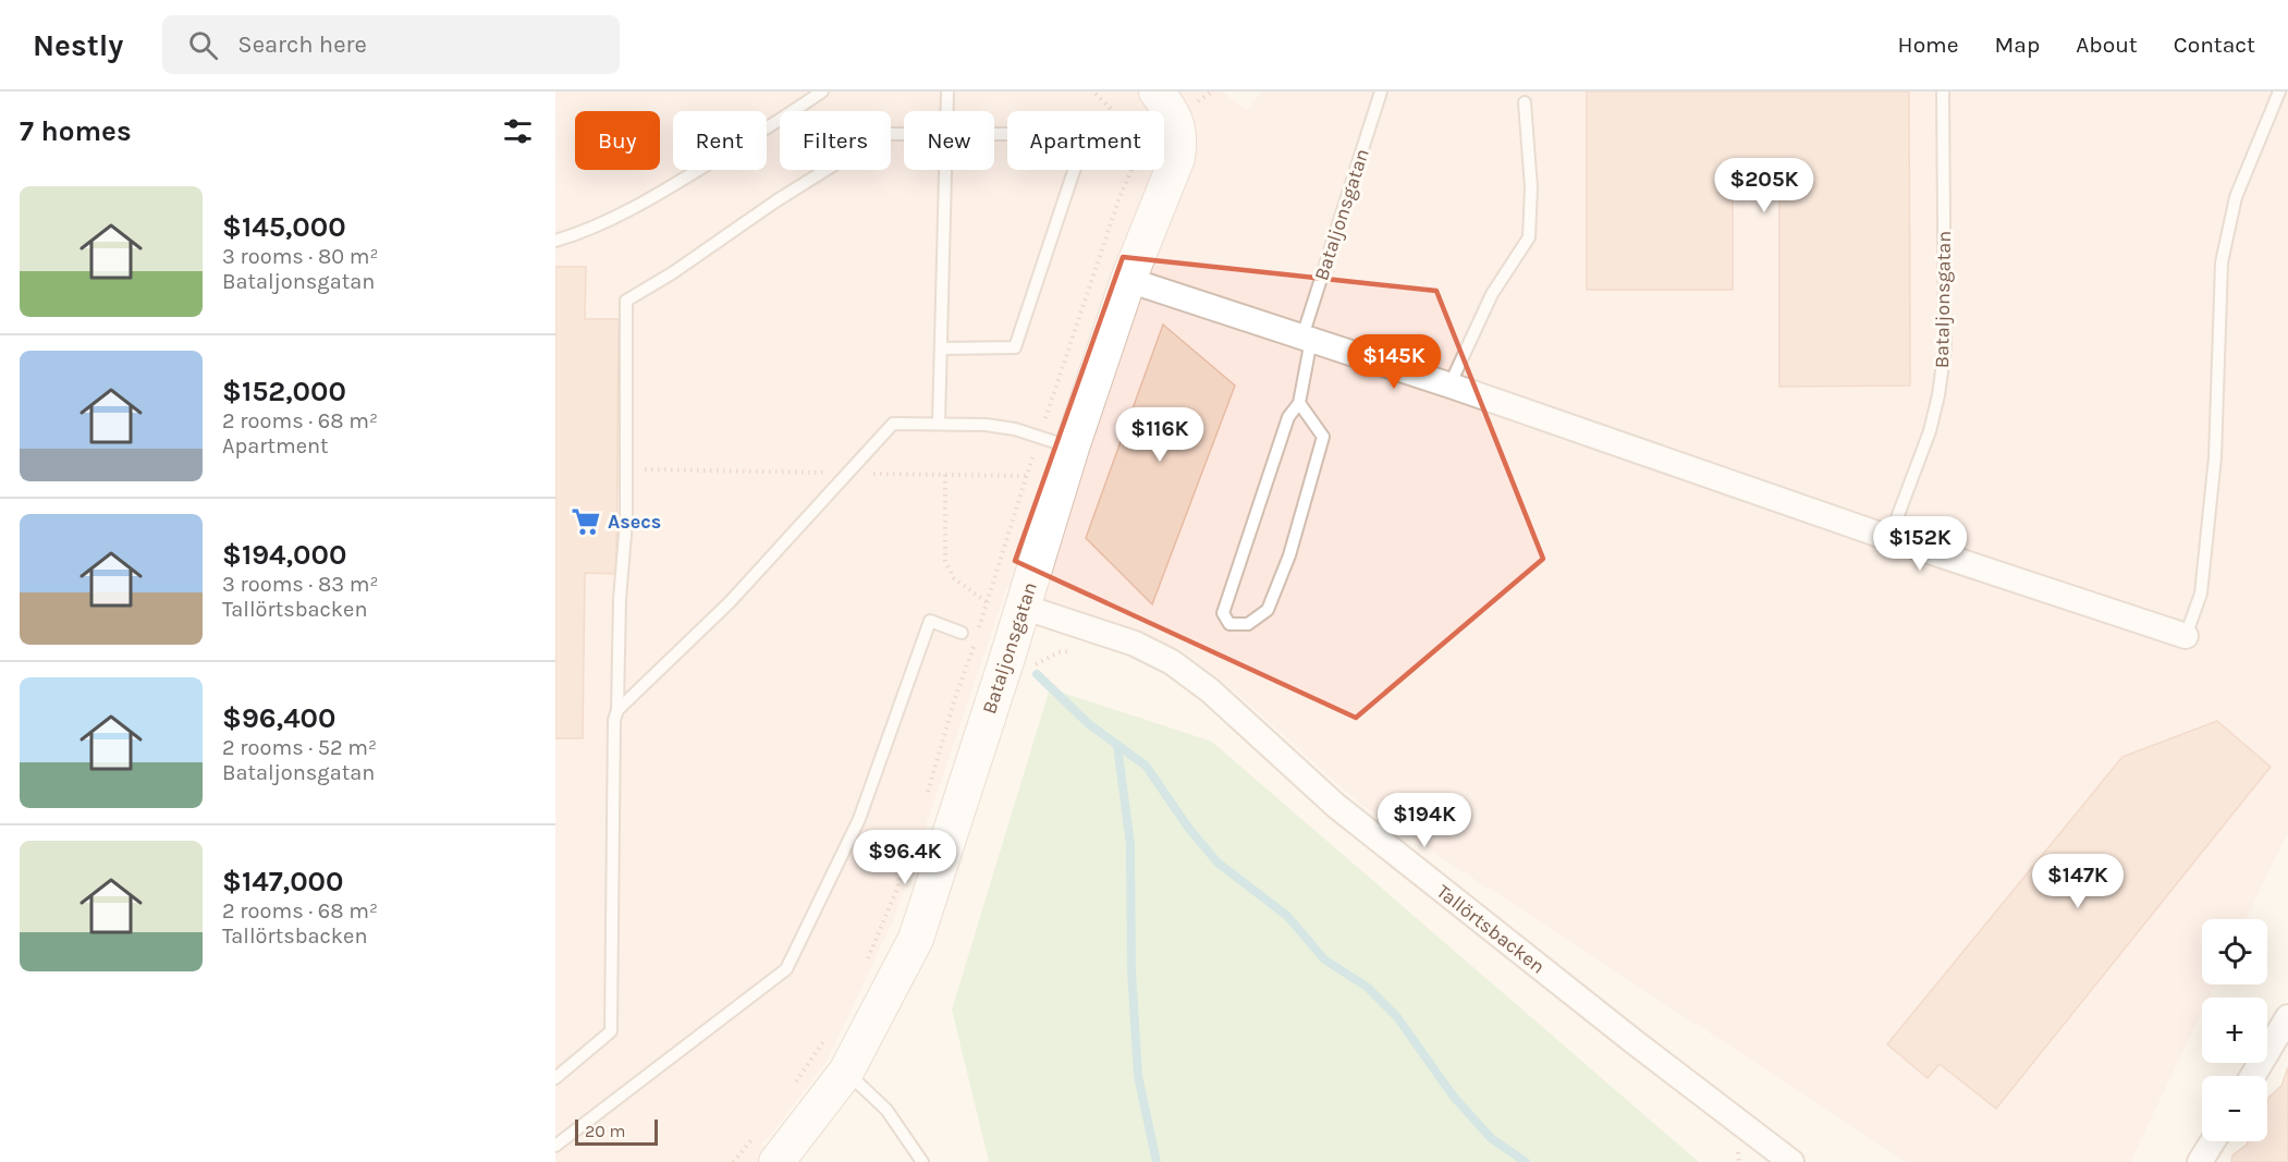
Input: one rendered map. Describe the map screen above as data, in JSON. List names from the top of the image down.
{
  "streets": {
    "street": ["Bataljonsgatan", "Tallörtsbacken"]
  },
  "crossings": [
    ["Bataljonsgatan", "Tallörtsbacken"]
  ],
  "places": {
    "supermarket": ["Asecs"]
  },
  "scale_bar": "20 m",
  "page": {
    "header": "Nestly",
    "search": "Search here",
    "nav": [
      "Home",
      "Map",
      "About",
      "Contact"
    ],
    "heading": "7 homes",
    "chip": [
      "Buy",
      "Rent",
      "Filters",
      "New",
      "Apartment"
    ],
    "price": [
      "$205K",
      "$145K",
      "$116K",
      "$152K",
      "$194K",
      "$96.4K",
      "$147K"
    ],
    "list": [
      {
        "name": "$145,000",
        "note": "3 rooms · 80 m² · Bataljonsgatan"
      },
      {
        "name": "$152,000",
        "note": "2 rooms · 68 m² · Apartment"
      },
      {
        "name": "$194,000",
        "note": "3 rooms · 83 m² · Tallörtsbacken"
      },
      {
        "name": "$96,400",
        "note": "2 rooms · 52 m² · Bataljonsgatan"
      },
      {
        "name": "$147,000",
        "note": "2 rooms · 68 m² · Tallörtsbacken"
      }
    ],
    "map_buttons": ["+", "−"],
    "scale": "20 m"
  }
}
